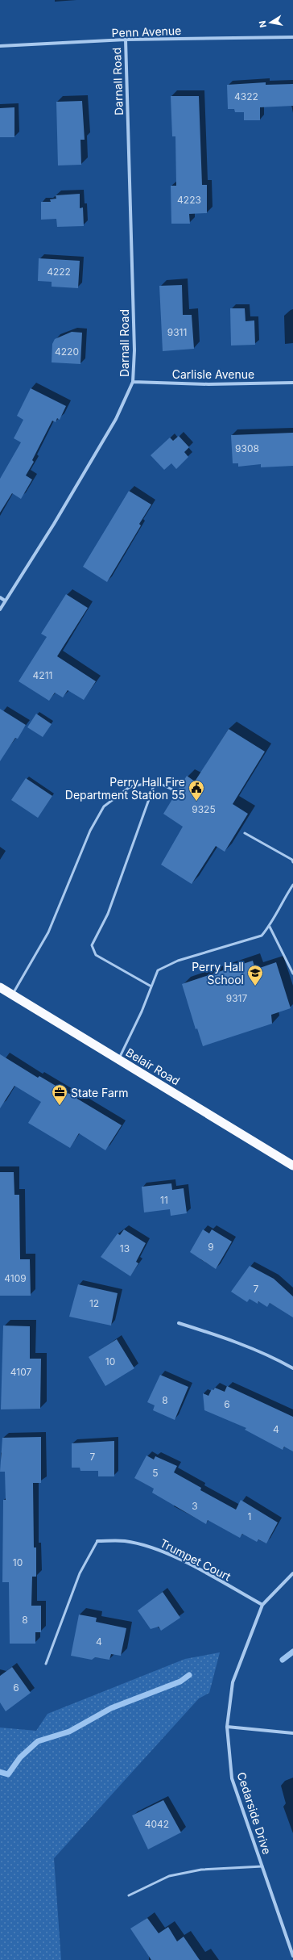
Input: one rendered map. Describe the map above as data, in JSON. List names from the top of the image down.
{
  "streets": {
    "highway": ["Belair Road"],
    "street": [
      "Penn Avenue",
      "Darnall Road",
      "Carlisle Avenue",
      "Trumpet Court",
      "Cedarside Drive"
    ]
  },
  "crossings": [
    ["Penn Avenue", "Darnall Road"],
    ["Darnall Road", "Carlisle Avenue"],
    ["Trumpet Court", "Cedarside Drive"]
  ],
  "places": {
    "public building": ["Perry Hall Fire Department Station 55"],
    "school or university": ["Perry Hall School"],
    "office": ["State Farm"]
  },
  "house_numbers": [
    "4322",
    "4223",
    "4222",
    "9311",
    "4220",
    "9308",
    "4211",
    "9325",
    "9317",
    "11",
    "9",
    "13",
    "4109",
    "7",
    "12",
    "10",
    "4107",
    "8",
    "6",
    "4",
    "7",
    "5",
    "3",
    "1",
    "10",
    "8",
    "4",
    "6",
    "4042"
  ],
  "north": "left"
}
